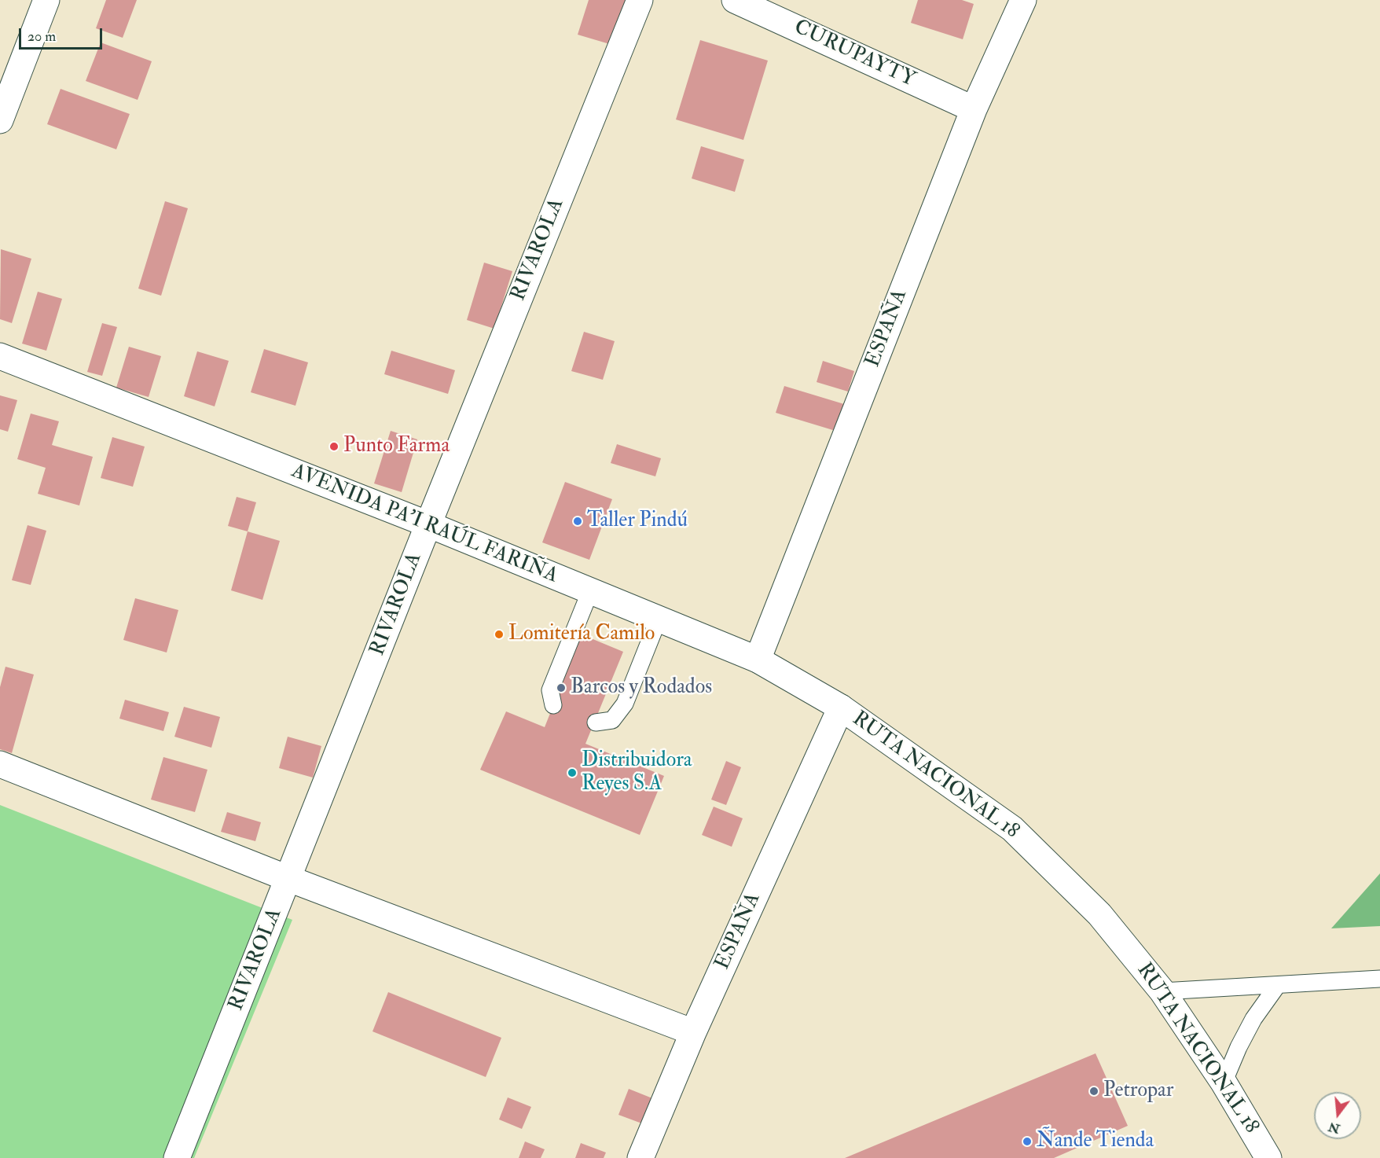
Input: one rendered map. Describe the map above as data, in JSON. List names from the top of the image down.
{
  "streets": {
    "main road": [
      "CURUPAYTY",
      "RIVAROLA",
      "ESPAÑA",
      "AVENIDA PA'I RAÚL FARIÑA",
      "RUTA NACIONAL 18"
    ]
  },
  "crossings": [
    ["CURUPAYTY", "ESPAÑA"],
    ["RIVAROLA", "AVENIDA PA'I RAÚL FARIÑA"],
    ["ESPAÑA", "AVENIDA PA'I RAÚL FARIÑA"],
    ["ESPAÑA", "RUTA NACIONAL 18"],
    ["AVENIDA PA'I RAÚL FARIÑA", "RUTA NACIONAL 18"]
  ],
  "places": [
    "Punto Farma",
    "Taller Pindú",
    "Lomitería Camilo",
    "Barcos y Rodados",
    "Distribuidora Reyes S.A",
    "Petropar",
    "Ñande Tienda"
  ],
  "scale_bar": "20 m",
  "north": "bottom"
}
